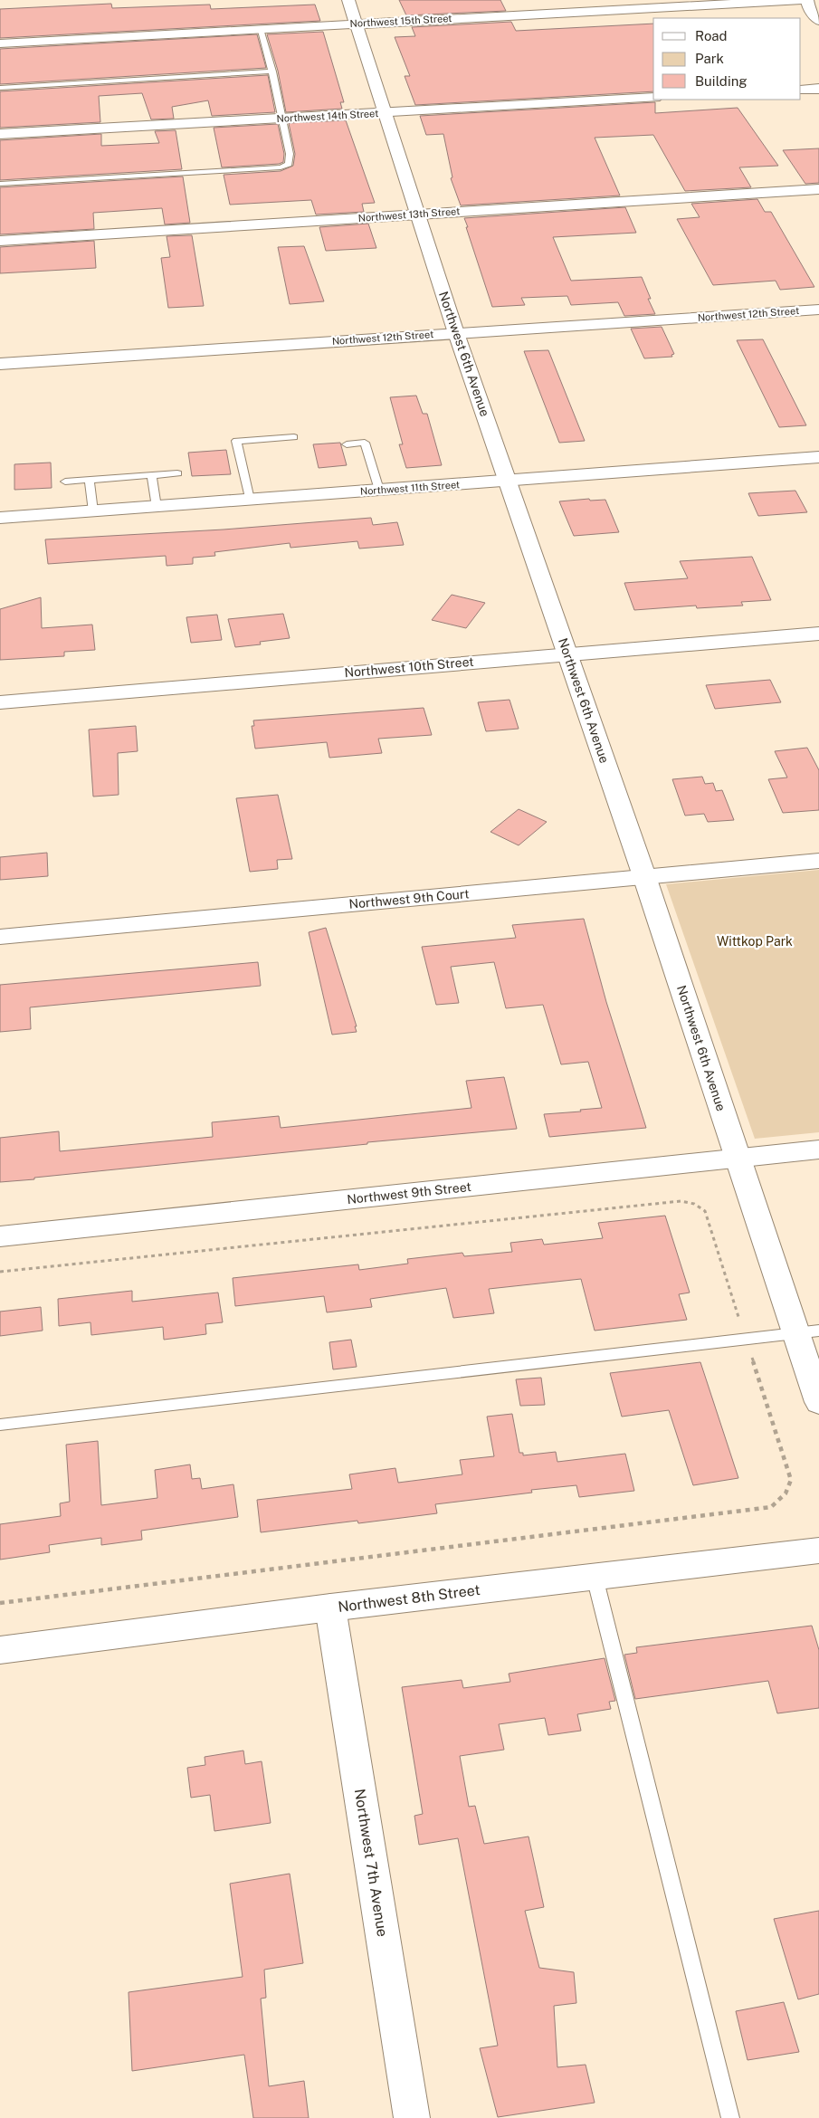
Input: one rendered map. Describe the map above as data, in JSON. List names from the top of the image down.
{
  "streets": {
    "street": [
      "Northwest 15th Street",
      "Northwest 14th Street",
      "Northwest 13th Street",
      "Northwest 12th Street",
      "Northwest 6th Avenue",
      "Northwest 11th Street",
      "Northwest 10th Street",
      "Northwest 9th Court",
      "Northwest 9th Street",
      "Northwest 8th Street",
      "Northwest 7th Avenue"
    ]
  },
  "crossings": [
    ["Northwest 15th Street", "Northwest 6th Avenue"],
    ["Northwest 14th Street", "Northwest 6th Avenue"],
    ["Northwest 13th Street", "Northwest 6th Avenue"],
    ["Northwest 12th Street", "Northwest 6th Avenue"],
    ["Northwest 6th Avenue", "Northwest 11th Street"],
    ["Northwest 6th Avenue", "Northwest 10th Street"],
    ["Northwest 6th Avenue", "Northwest 9th Court"],
    ["Northwest 6th Avenue", "Northwest 9th Street"],
    ["Northwest 8th Street", "Northwest 7th Avenue"]
  ],
  "parks": ["Wittkop Park"],
  "legend": ["Road", "Park", "Building"]
}
